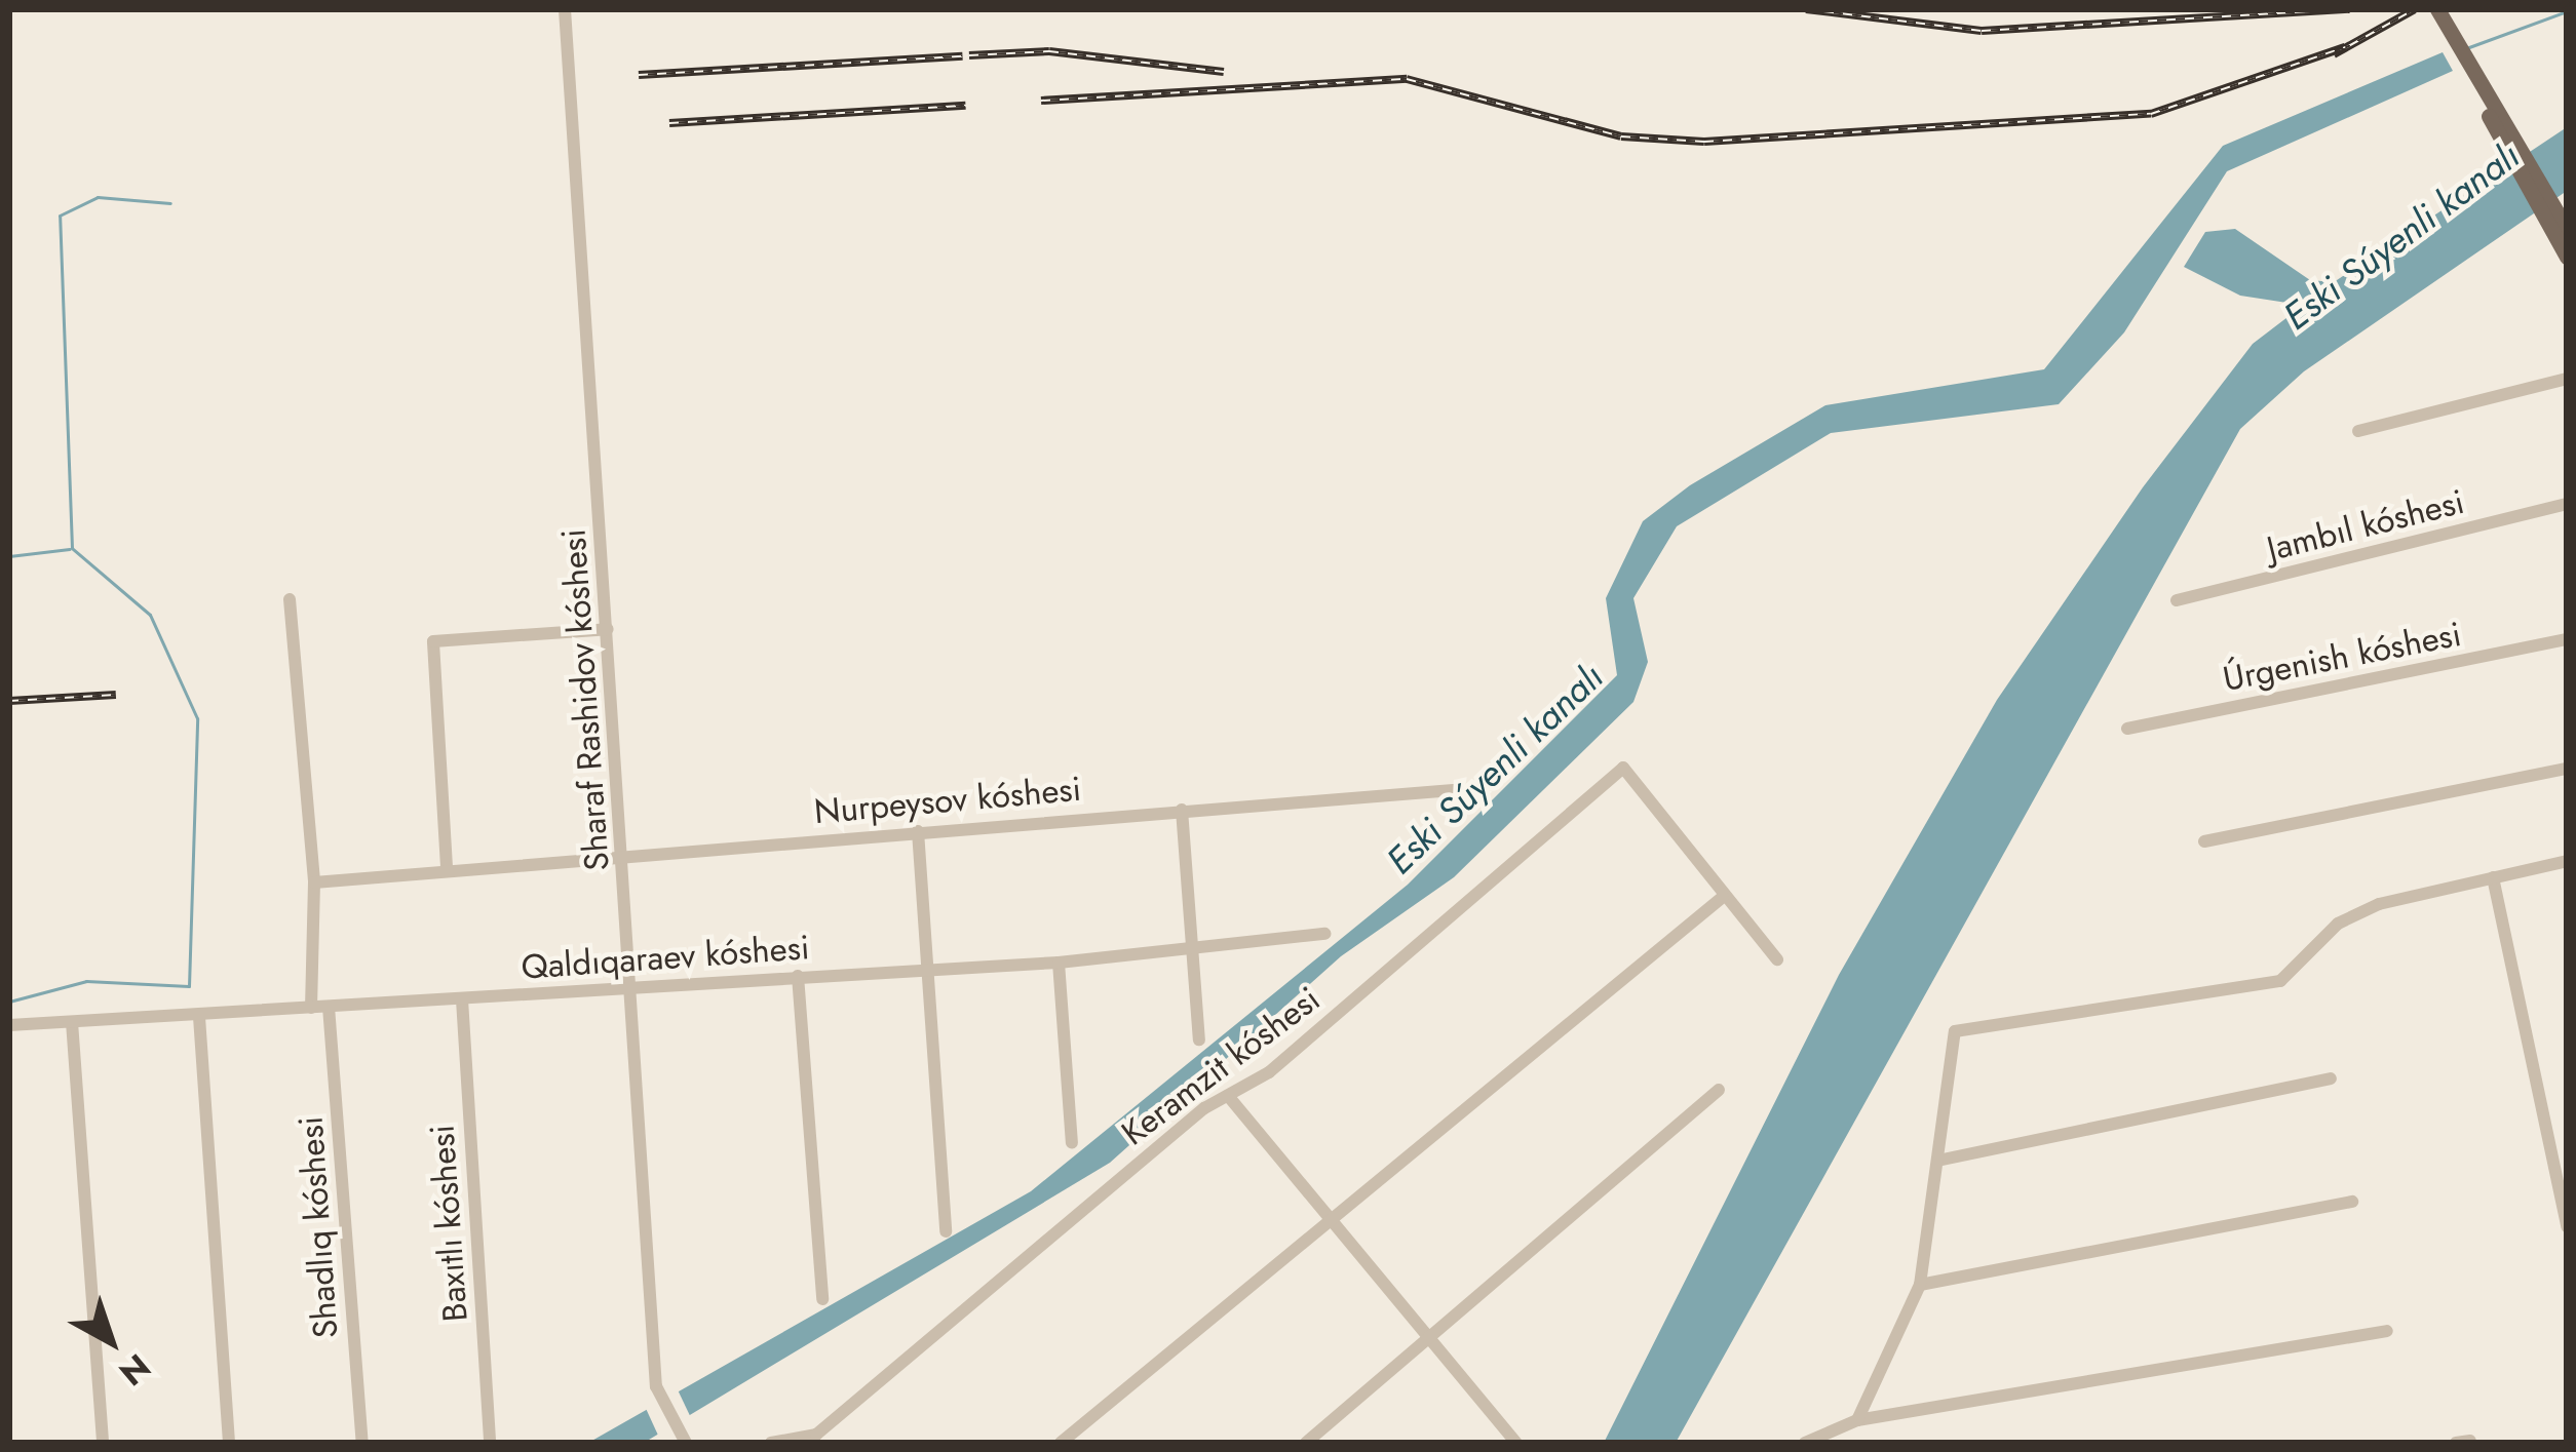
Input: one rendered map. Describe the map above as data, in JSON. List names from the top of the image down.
{
  "streets": {
    "street": [
      "Jambıl kóshesi",
      "Úrgenish kóshesi",
      "Sharaf Rashidov kóshesi",
      "Nurpeysov kóshesi",
      "Qaldıqaraev kóshesi",
      "Keramzit kóshesi",
      "Baxıtlı kóshesi",
      "Shadlıq kóshesi"
    ]
  },
  "crossings": [
    ["Sharaf Rashidov kóshesi", "Nurpeysov kóshesi"],
    ["Sharaf Rashidov kóshesi", "Qaldıqaraev kóshesi"],
    ["Qaldıqaraev kóshesi", "Baxıtlı kóshesi"],
    ["Qaldıqaraev kóshesi", "Shadlıq kóshesi"]
  ],
  "water": ["Eski Súyenli kanalı"],
  "north": "bottom right"
}
